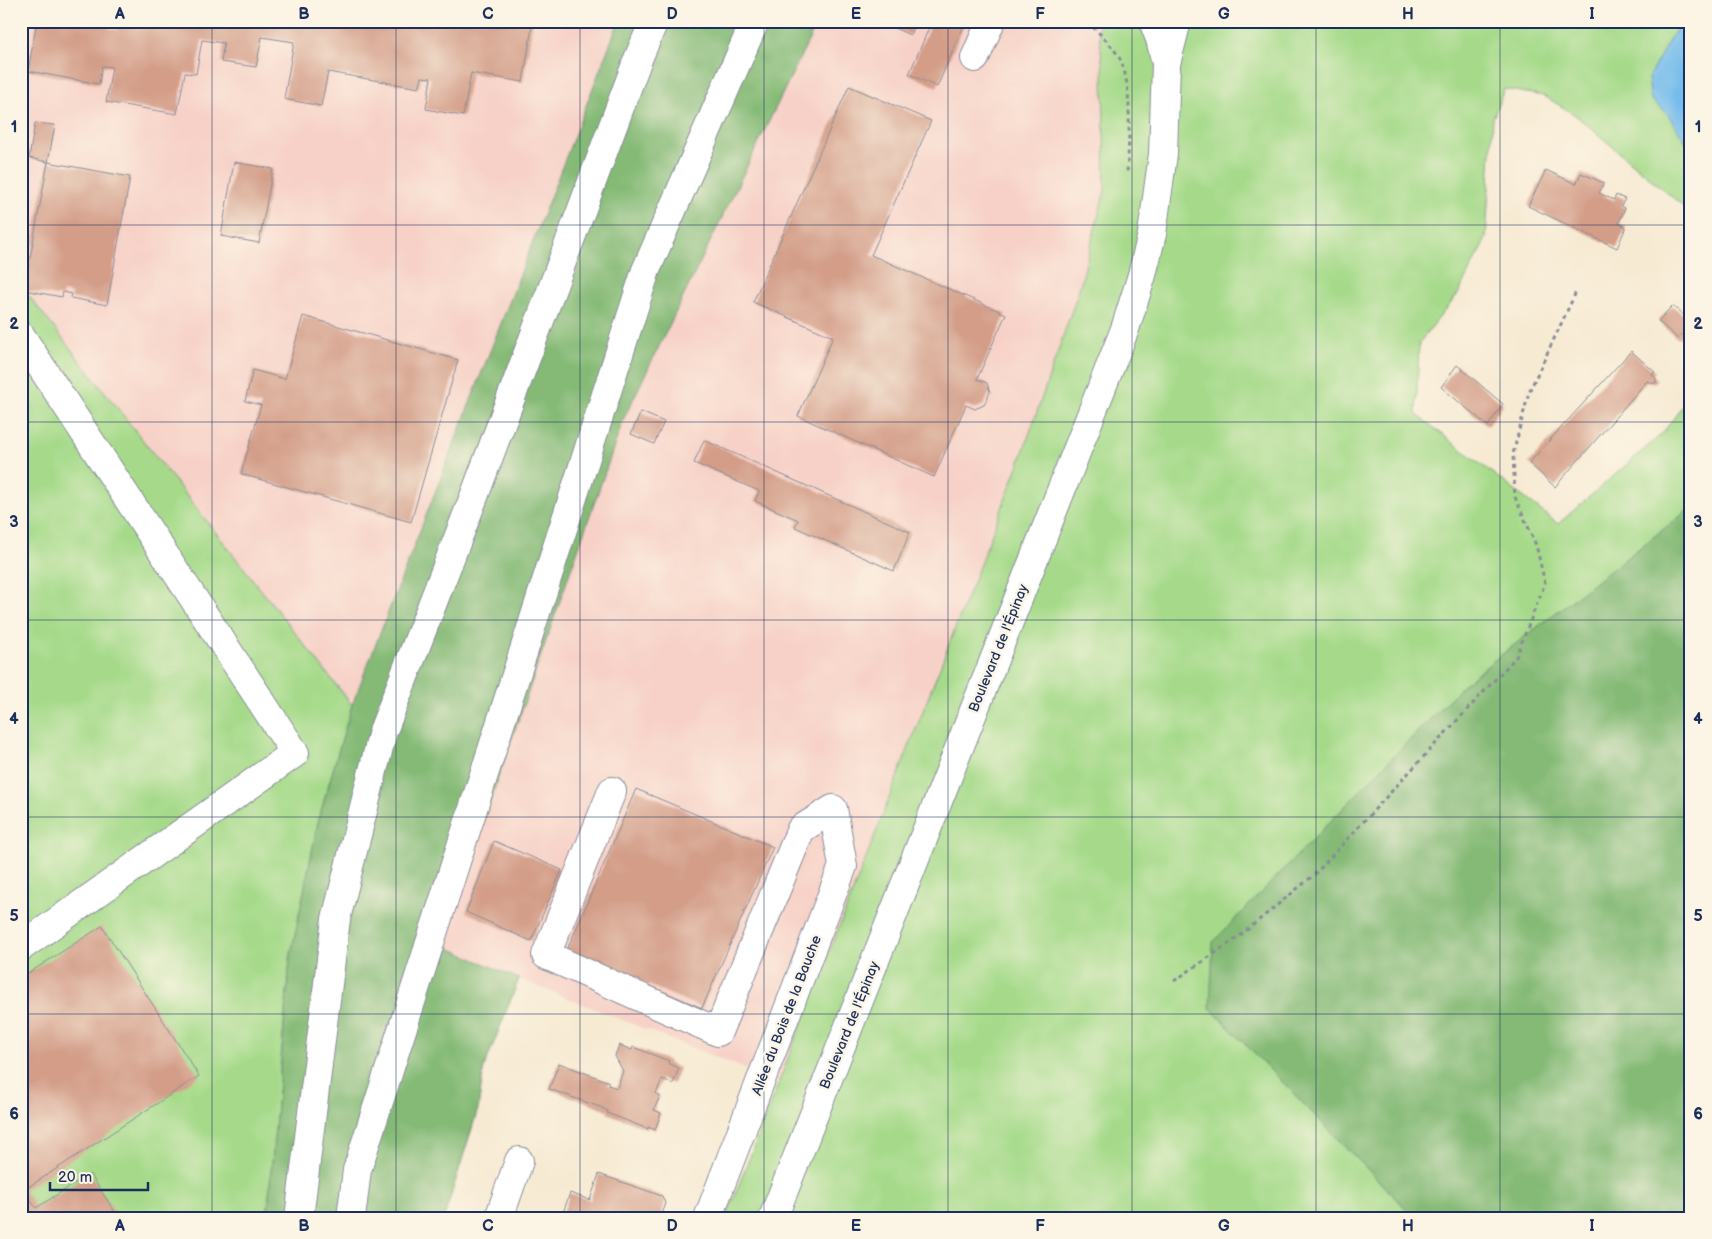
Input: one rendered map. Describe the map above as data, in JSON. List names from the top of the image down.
{
  "streets": {
    "street": ["Boulevard de l'Épinay", "Allée du Bois de la Bauche"]
  },
  "scale_bar": "20 m",
  "grid": {
    "columns": [
      "A",
      "B",
      "C",
      "D",
      "E",
      "F",
      "G",
      "H",
      "I"
    ],
    "rows": [
      "1",
      "2",
      "3",
      "4",
      "5",
      "6"
    ]
  }
}
